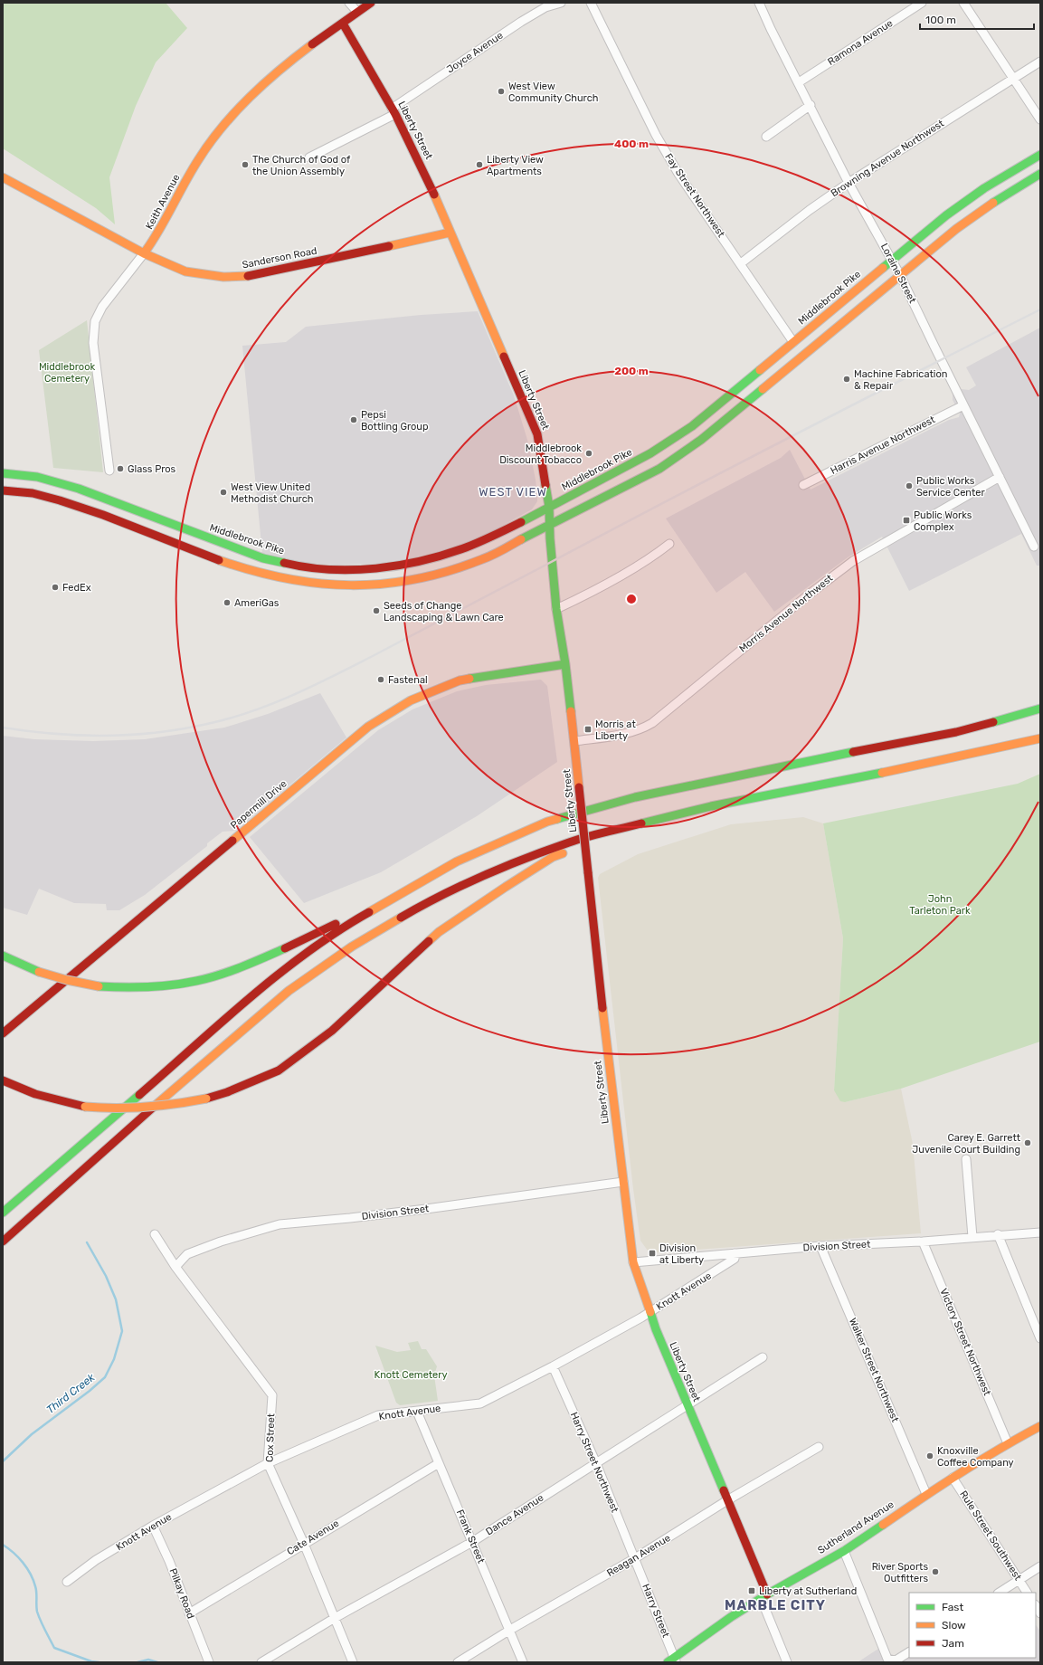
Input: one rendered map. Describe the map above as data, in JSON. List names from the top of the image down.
{
  "streets": {
    "main road": [
      "Liberty Street",
      "Keith Avenue",
      "Sanderson Road",
      "Middlebrook Pike",
      "Papermill Drive",
      "Sutherland Avenue"
    ],
    "street": [
      "Ramona Avenue",
      "Joyce Avenue",
      "Browning Avenue Northwest",
      "Fay Street Northwest",
      "Loraine Street",
      "Harris Avenue Northwest",
      "Morris Avenue Northwest",
      "Division Street",
      "Knott Avenue",
      "Victory Street Northwest",
      "Walker Street Northwest",
      "Cox Street",
      "Harry Street Northwest",
      "Dance Avenue",
      "Rule Street Southwest",
      "Frank Street",
      "Cate Avenue",
      "Reagan Avenue",
      "Pilkay Road",
      "Harry Street"
    ]
  },
  "crossings": [
    ["Ramona Avenue", "Loraine Street"],
    ["Joyce Avenue", "Liberty Street"],
    ["Liberty Street", "Keith Avenue"],
    ["Liberty Street", "Sanderson Road"],
    ["Liberty Street", "Middlebrook Pike"],
    ["Liberty Street", "Morris Avenue Northwest"],
    ["Liberty Street", "Papermill Drive"],
    ["Liberty Street", "Division Street"],
    ["Liberty Street", "Knott Avenue"],
    ["Liberty Street", "Dance Avenue"],
    ["Liberty Street", "Sutherland Avenue"],
    ["Liberty Street", "Reagan Avenue"],
    ["Browning Avenue Northwest", "Fay Street Northwest"],
    ["Browning Avenue Northwest", "Loraine Street"],
    ["Fay Street Northwest", "Middlebrook Pike"],
    ["Keith Avenue", "Sanderson Road"],
    ["Loraine Street", "Middlebrook Pike"],
    ["Loraine Street", "Harris Avenue Northwest"],
    ["Loraine Street", "Morris Avenue Northwest"],
    ["Division Street", "Knott Avenue"],
    ["Division Street", "Victory Street Northwest"],
    ["Division Street", "Walker Street Northwest"],
    ["Division Street", "Cox Street"],
    ["Knott Avenue", "Cox Street"],
    ["Knott Avenue", "Harry Street Northwest"],
    ["Knott Avenue", "Frank Street"],
    ["Knott Avenue", "Pilkay Road"],
    ["Victory Street Northwest", "Sutherland Avenue"],
    ["Walker Street Northwest", "Sutherland Avenue"],
    ["Cox Street", "Dance Avenue"],
    ["Cox Street", "Cate Avenue"],
    ["Harry Street Northwest", "Dance Avenue"],
    ["Harry Street Northwest", "Reagan Avenue"],
    ["Harry Street Northwest", "Harry Street"],
    ["Dance Avenue", "Frank Street"],
    ["Sutherland Avenue", "Rule Street Southwest"],
    ["Sutherland Avenue", "Harry Street"],
    ["Frank Street", "Cate Avenue"],
    ["Frank Street", "Reagan Avenue"],
    ["Cate Avenue", "Pilkay Road"],
    ["Reagan Avenue", "Harry Street"]
  ],
  "districts": ["WEST VIEW", "MARBLE CITY"],
  "water": ["Third Creek"],
  "parks": ["Middlebrook Cemetery", "John Tarleton Park", "Knott Cemetery"],
  "places": {
    "other": [
      "West View Community Church",
      "The Church of God of the Union Assembly",
      "Liberty View Apartments",
      "Machine Fabrication & Repair",
      "Pepsi Bottling Group",
      "Middlebrook Discount Tobacco",
      "Glass Pros",
      "Public Works Service Center",
      "West View United Methodist Church",
      "FedEx",
      "AmeriGas",
      "Seeds of Change Landscaping & Lawn Care",
      "Fastenal",
      "Carey E. Garrett Juvenile Court Building",
      "Knoxville Coffee Company",
      "River Sports Outfitters"
    ],
    "transit": [
      "Public Works Complex",
      "Morris at Liberty",
      "Division at Liberty",
      "Liberty at Sutherland"
    ]
  },
  "legend": ["Fast", "Slow", "Jam"],
  "scale_bar": "100 m",
  "rings": ["400 m", "200 m"]
}
